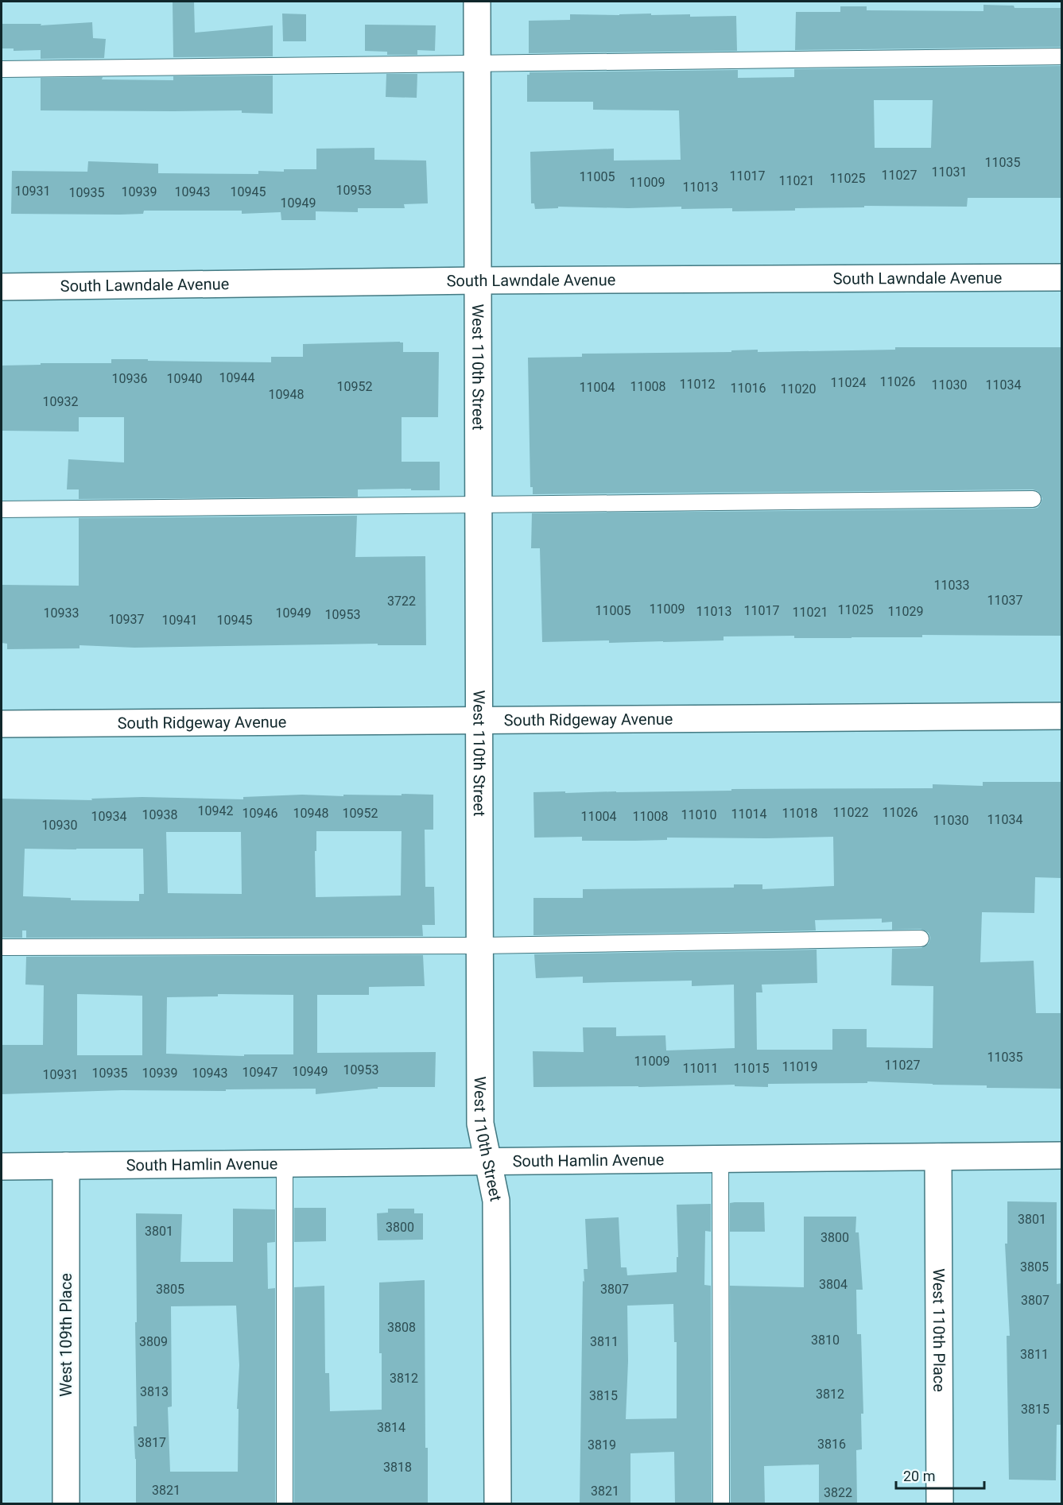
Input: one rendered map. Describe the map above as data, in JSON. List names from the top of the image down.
{
  "streets": {
    "street": [
      "South Lawndale Avenue",
      "West 110th Street",
      "South Ridgeway Avenue",
      "South Hamlin Avenue",
      "West 110th Place",
      "West 109th Place"
    ]
  },
  "crossings": [
    ["South Lawndale Avenue", "West 110th Street"],
    ["West 110th Street", "South Ridgeway Avenue"],
    ["West 110th Street", "South Hamlin Avenue"],
    ["South Hamlin Avenue", "West 110th Place"],
    ["South Hamlin Avenue", "West 109th Place"]
  ],
  "house_numbers": [
    "11035",
    "11031",
    "11027",
    "11017",
    "11005",
    "11025",
    "11021",
    "11009",
    "11013",
    "10953",
    "10931",
    "10939",
    "10943",
    "10945",
    "10935",
    "10949",
    "10944",
    "10936",
    "10940",
    "11026",
    "11024",
    "11012",
    "11030",
    "11034",
    "10952",
    "11008",
    "11004",
    "11016",
    "11020",
    "10948",
    "10932",
    "11033",
    "11037",
    "3722",
    "11009",
    "11025",
    "11005",
    "11017",
    "11013",
    "11029",
    "11021",
    "10933",
    "10949",
    "10953",
    "10937",
    "10941",
    "10945",
    "10942",
    "11022",
    "11026",
    "10946",
    "10948",
    "10952",
    "11018",
    "11014",
    "10938",
    "11010",
    "10934",
    "11004",
    "11008",
    "11034",
    "11030",
    "10930",
    "11035",
    "11009",
    "11027",
    "11019",
    "11011",
    "11015",
    "10953",
    "10949",
    "10947",
    "10935",
    "10939",
    "10943",
    "10931",
    "3801",
    "3800",
    "3801",
    "3800",
    "3805",
    "3804",
    "3805",
    "3807",
    "3807",
    "3808",
    "3810",
    "3809",
    "3811",
    "3811",
    "3812",
    "3813",
    "3812",
    "3815",
    "3815",
    "3814",
    "3817",
    "3816",
    "3819",
    "3818",
    "3821",
    "3821",
    "3822"
  ],
  "scale_bar": "20 m"
}
